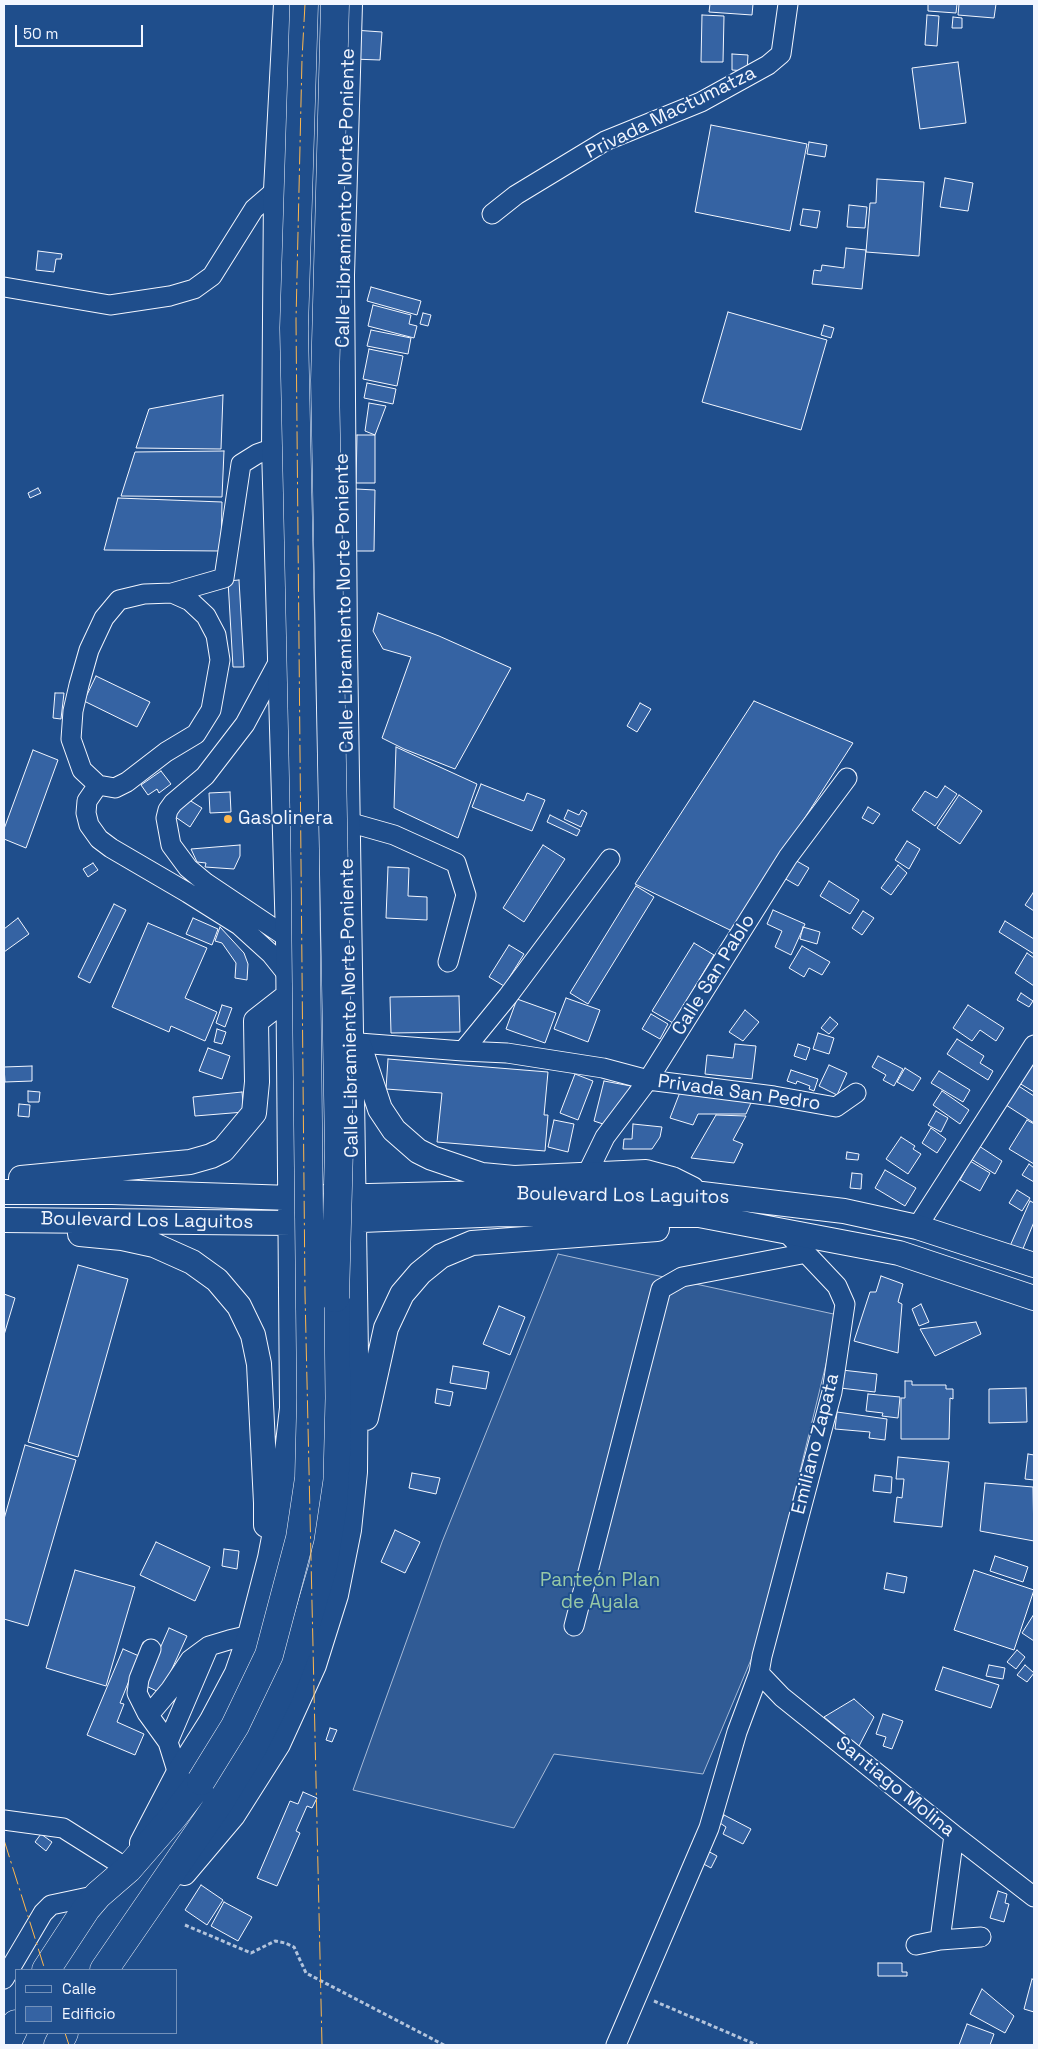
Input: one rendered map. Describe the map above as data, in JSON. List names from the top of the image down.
{
  "streets": {
    "highway": ["Calle Libramiento Norte Poniente"],
    "main road": ["Boulevard Los Laguitos"],
    "street": [
      "Privada Mactumatza",
      "Calle San Pablo",
      "Privada San Pedro",
      "Emiliano Zapata",
      "Santiago Molina"
    ]
  },
  "crossings": [
    ["Calle Libramiento Norte Poniente", "Boulevard Los Laguitos"],
    ["Calle San Pablo", "Privada San Pedro"],
    ["Emiliano Zapata", "Santiago Molina"]
  ],
  "parks": ["Panteón Plan de Ayala"],
  "places": ["Gasolinera"],
  "legend": ["Calle", "Edificio"],
  "scale_bar": "50 m"
}
